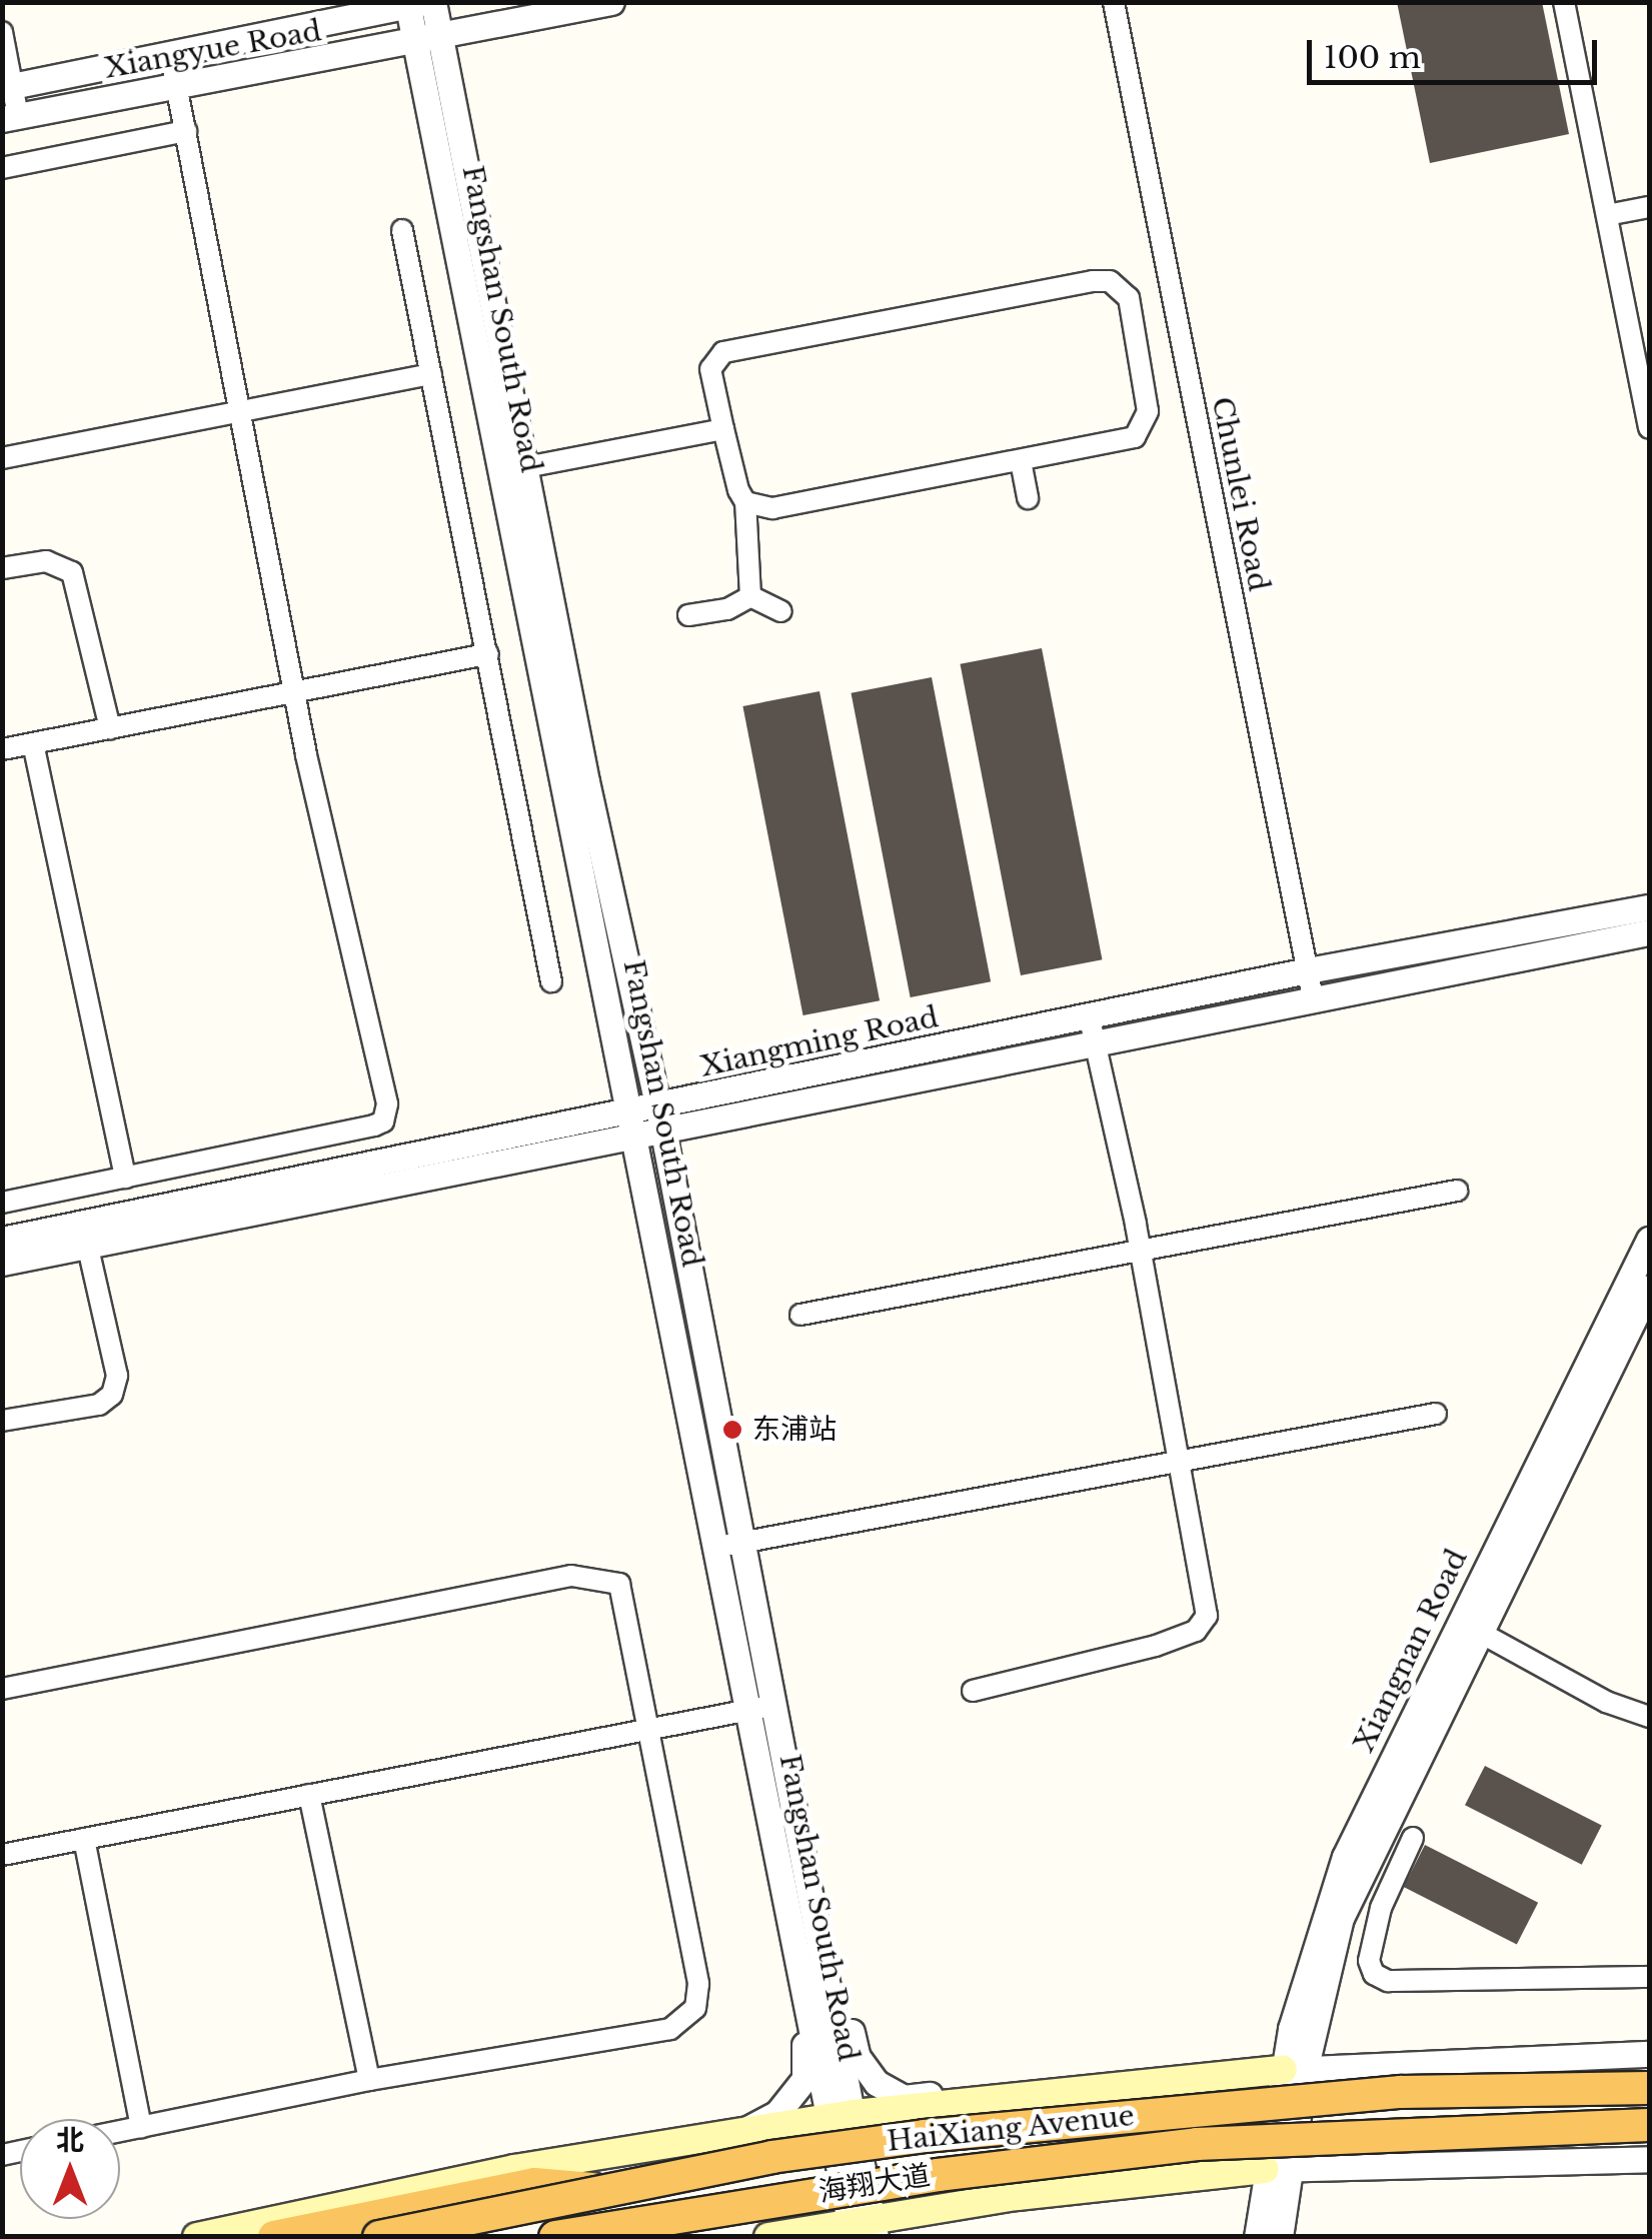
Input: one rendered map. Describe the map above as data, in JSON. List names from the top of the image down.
{
  "streets": {
    "highway": ["HaiXiang Avenue", "海翔大道"],
    "street": [
      "Xiangyue Road",
      "Fangshan South Road",
      "Chunlei Road",
      "Xiangming Road",
      "Xiangnan Road"
    ]
  },
  "crossings": [
    ["Xiangyue Road", "Fangshan South Road"],
    ["Fangshan South Road", "Xiangming Road"],
    ["Chunlei Road", "Xiangming Road"]
  ],
  "places": ["东浦站"],
  "scale_bar": "100 m",
  "north": "top"
}
